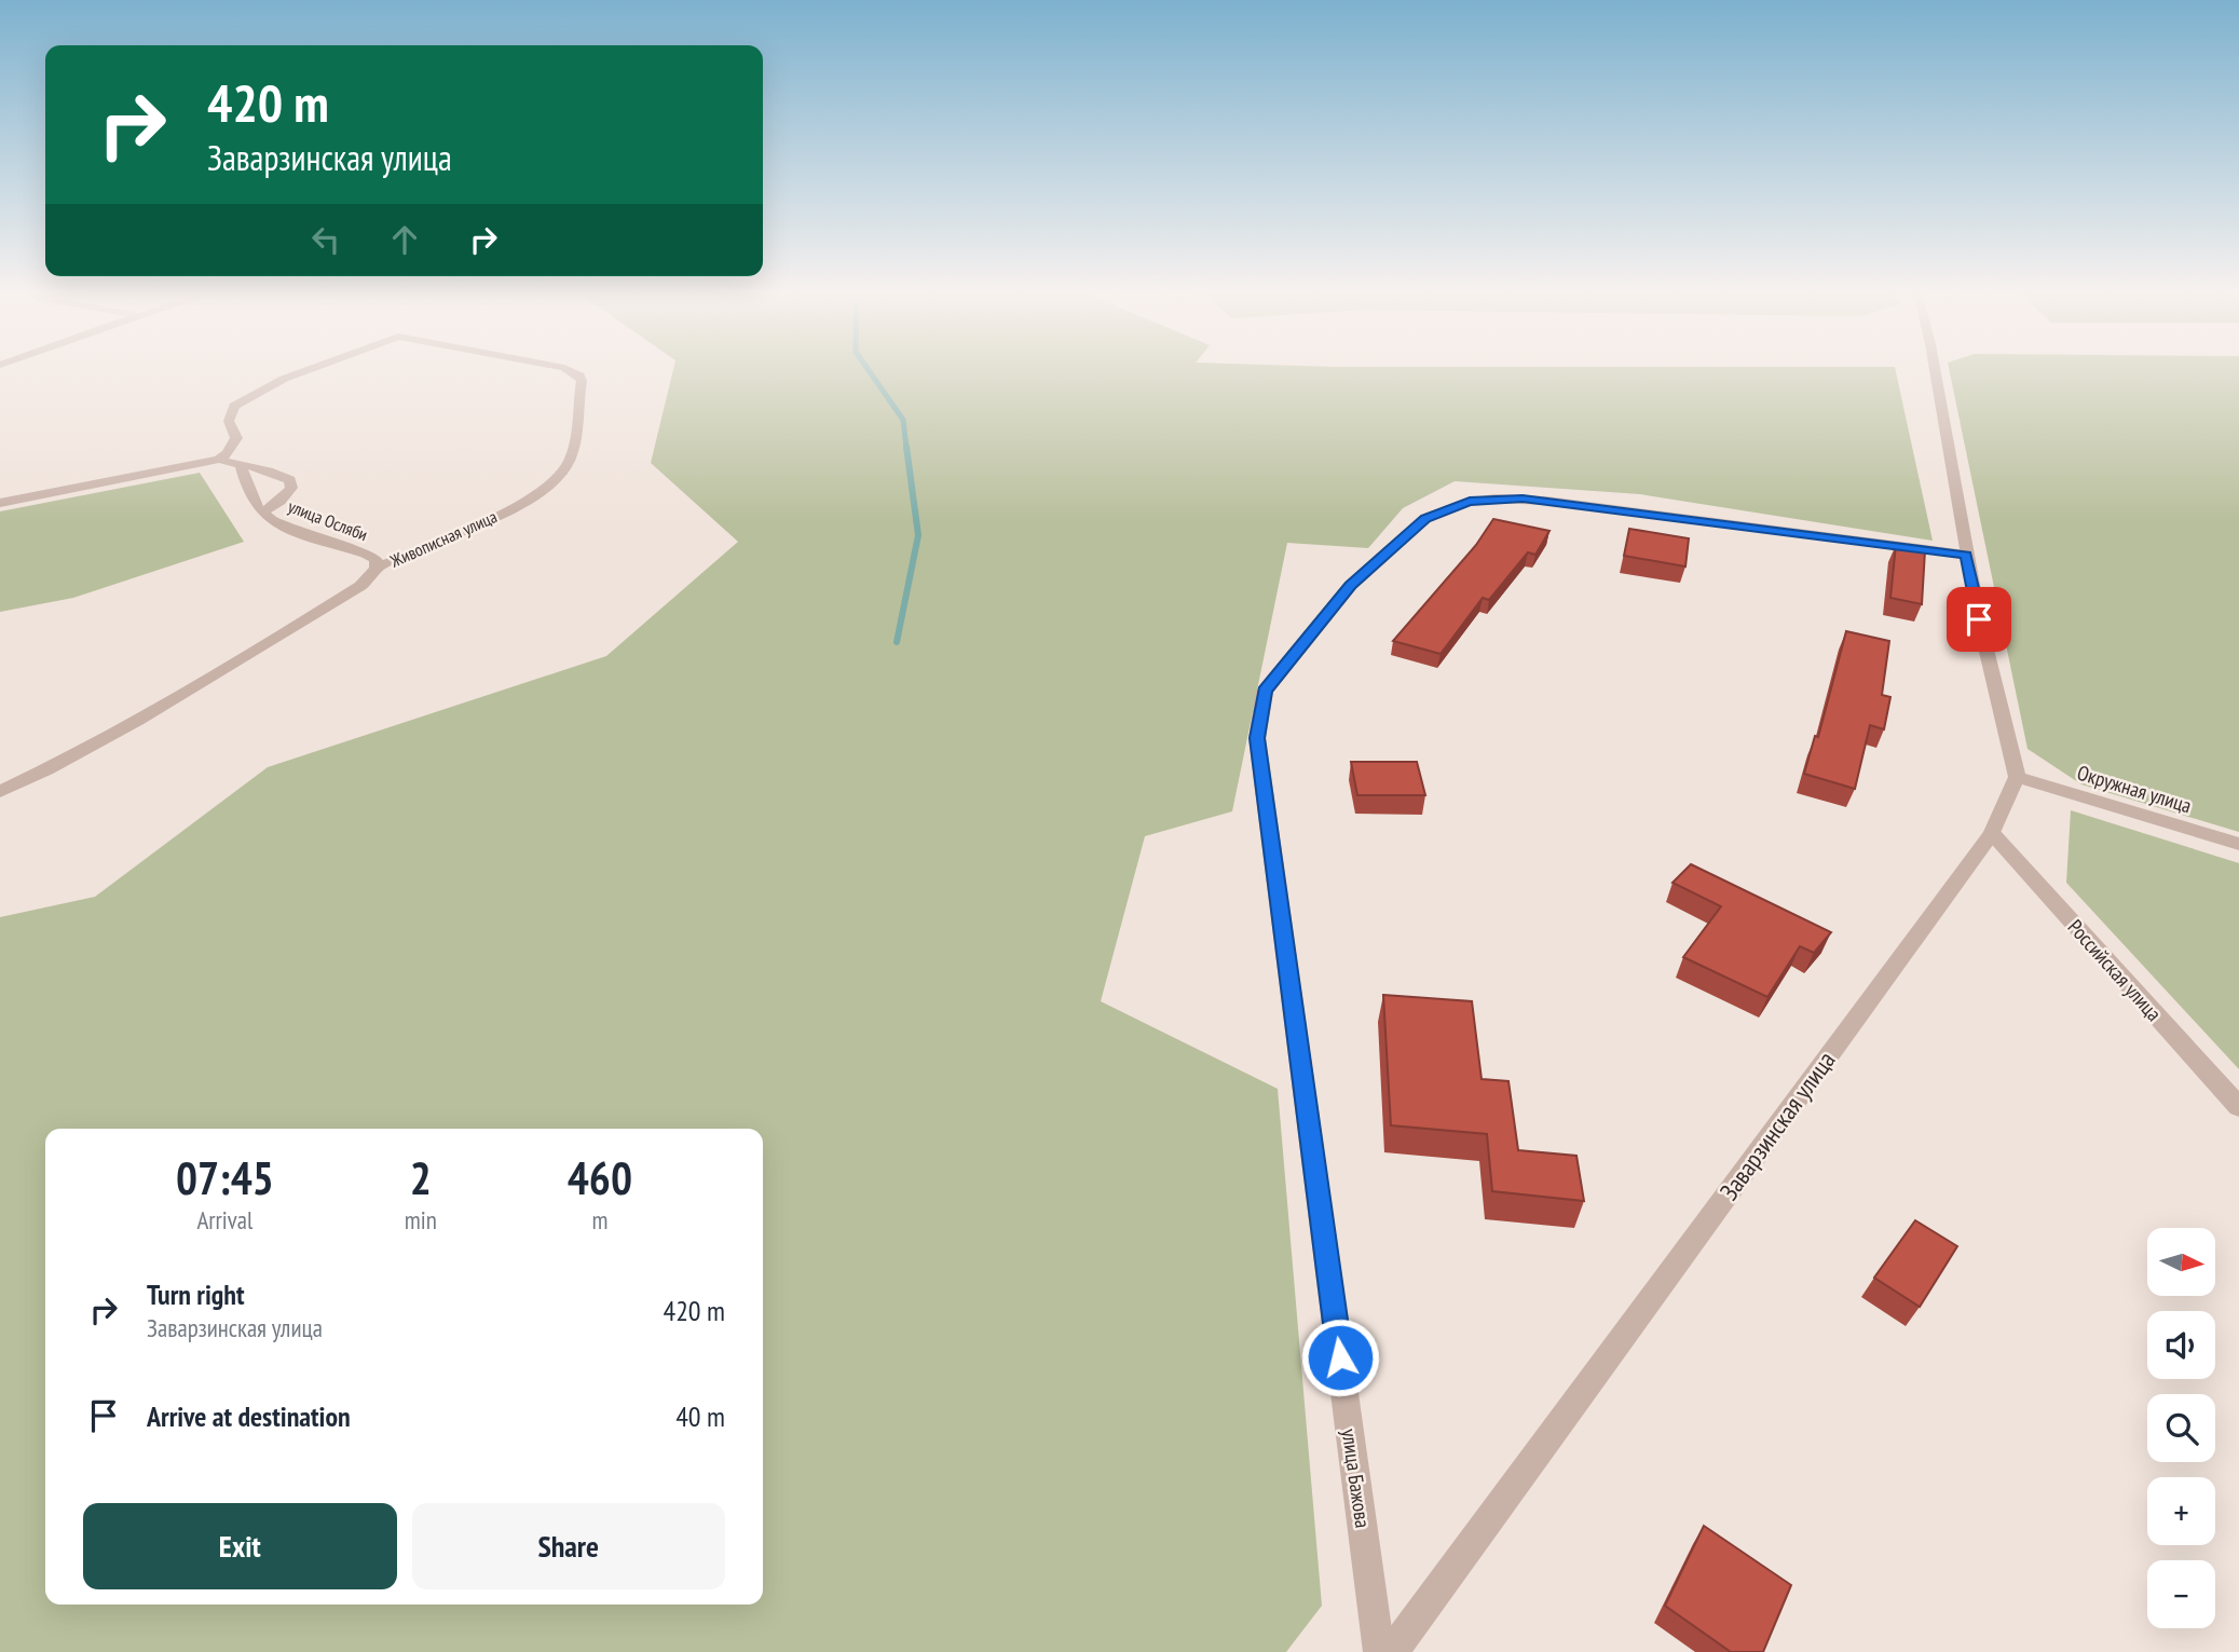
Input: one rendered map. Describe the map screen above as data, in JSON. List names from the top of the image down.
{
  "streets": {
    "street": [
      "улица Осляби",
      "Живописная улица",
      "Окружная улица",
      "Российская улица",
      "Заварзинская улица",
      "улица Бажова"
    ]
  },
  "crossings": [
    ["улица Осляби", "Живописная улица"],
    ["Окружная улица", "Заварзинская улица"],
    ["Российская улица", "Заварзинская улица"]
  ],
  "north": "right",
  "page": {
    "turn": ["420 m", "Заварзинская улица"],
    "eta": [
      "07:45",
      "Arrival",
      "2",
      "min",
      "460",
      "m"
    ],
    "map_buttons": ["+", "−"],
    "list": [
      {
        "name": "Turn right",
        "note": "Заварзинская улица",
        "value": "420 m"
      },
      {
        "name": "Arrive at destination",
        "value": "40 m"
      }
    ],
    "buttons": ["Exit", "Share"]
  }
}
